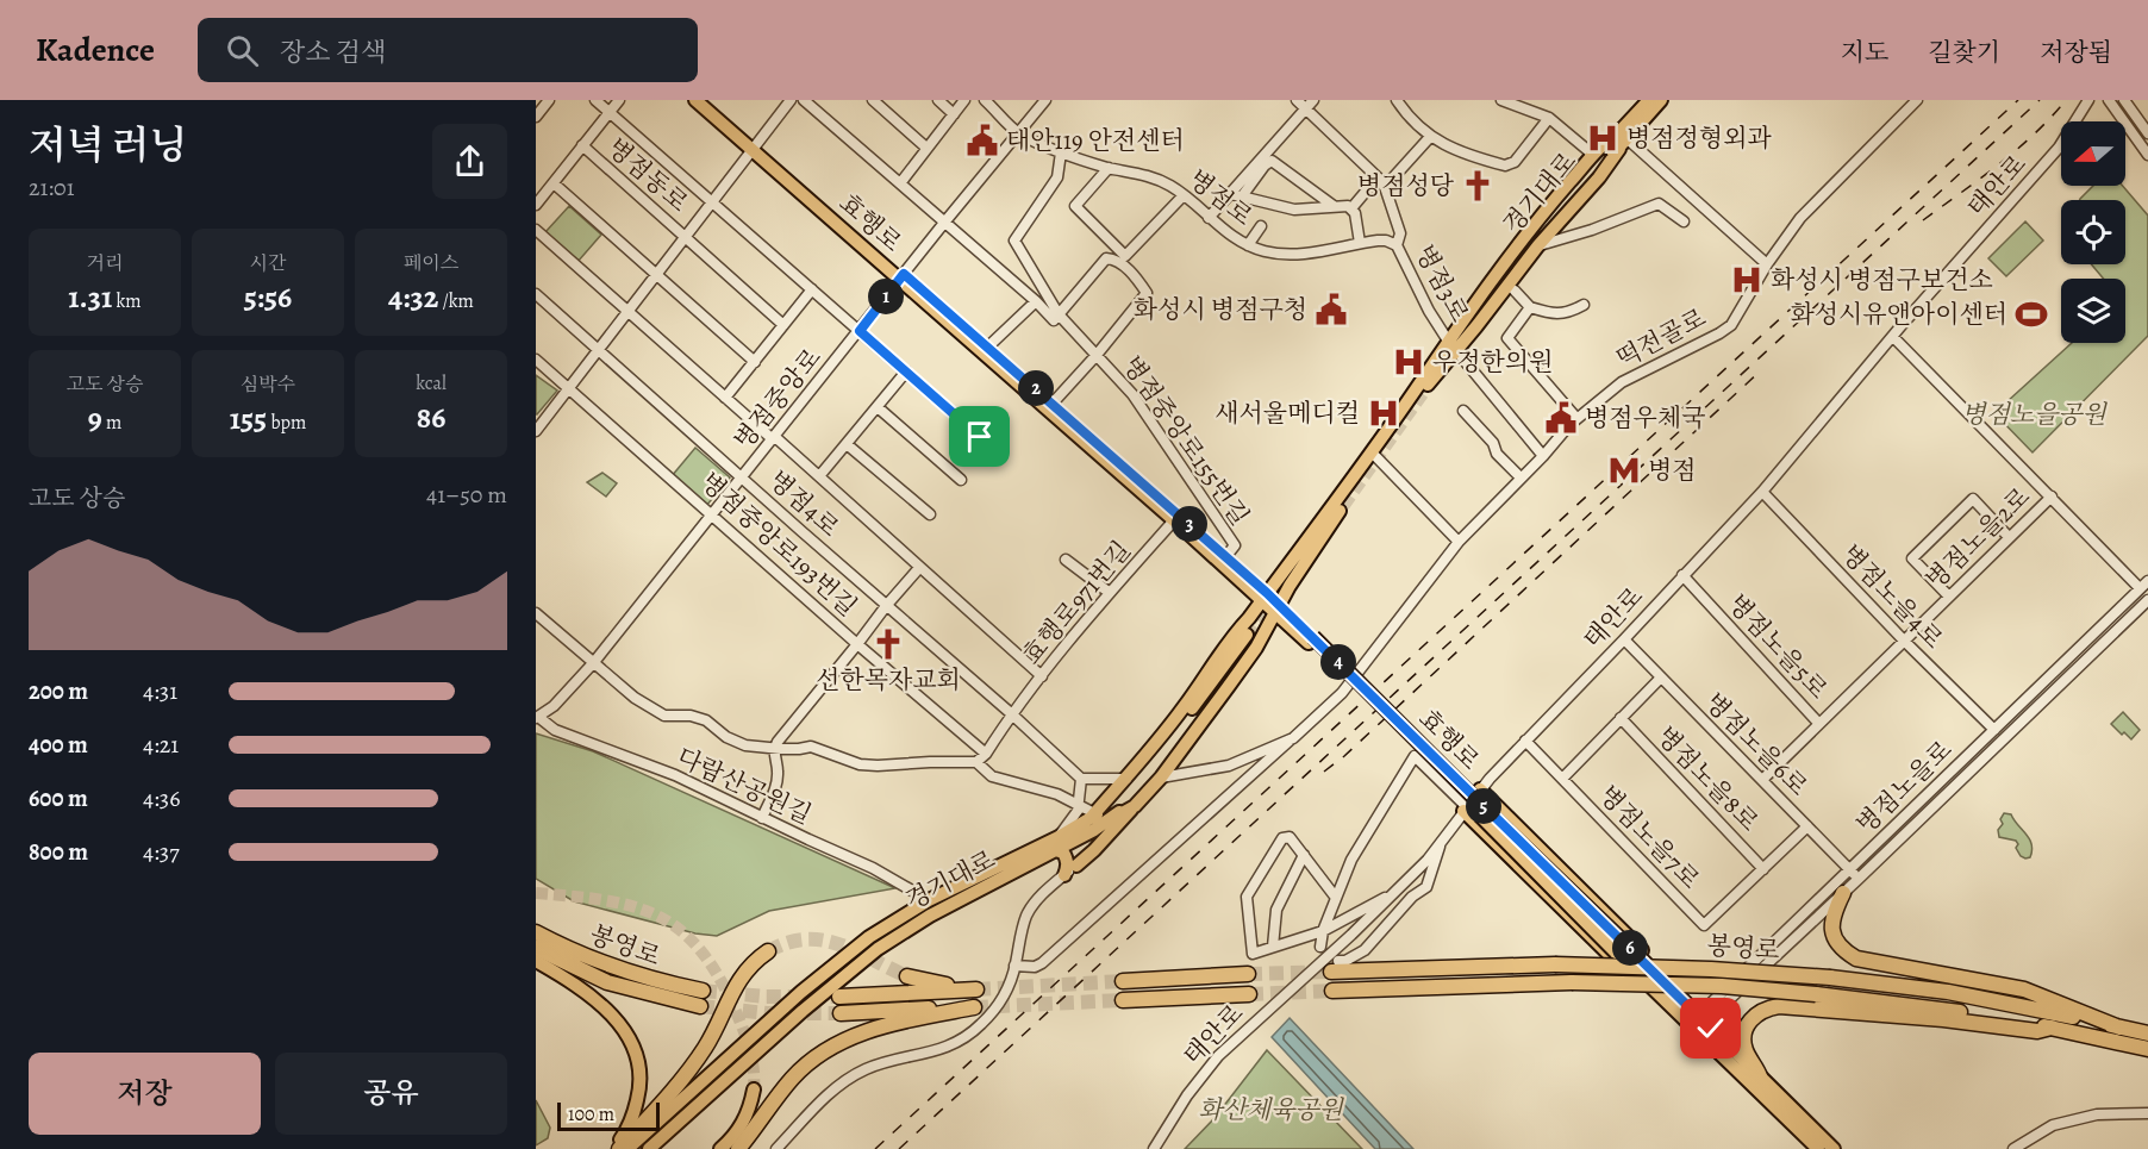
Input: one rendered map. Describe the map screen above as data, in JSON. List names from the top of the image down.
{
  "streets": {
    "highway": ["봉영로"],
    "main road": ["경기대로", "효행로"],
    "street": [
      "병점동로",
      "태안로",
      "병점로",
      "병점3로",
      "떡전골로",
      "병점중앙로",
      "병점중앙로155번길",
      "병점4로",
      "병점노을2로",
      "병점중앙로193번길",
      "병점노을4로",
      "효행로971번길",
      "병점노을5로",
      "병점노을6로",
      "병점노을8로",
      "다람산공원길",
      "병점노을로",
      "병점노을7로"
    ]
  },
  "crossings": [
    ["병점동로", "효행로"],
    ["병점동로", "병점4로"],
    ["병점동로", "병점중앙로193번길"],
    ["태안로", "병점노을4로"],
    ["태안로", "병점노을5로"],
    ["태안로", "병점노을6로"],
    ["경기대로", "효행로"],
    ["경기대로", "병점3로"],
    ["경기대로", "다람산공원길"],
    ["병점로", "병점3로"],
    ["병점로", "병점중앙로"],
    ["병점로", "병점중앙로155번길"],
    ["효행로", "병점중앙로"],
    ["효행로", "병점중앙로155번길"],
    ["효행로", "효행로971번길"],
    ["효행로", "병점노을로"],
    ["병점3로", "떡전골로"],
    ["병점중앙로", "병점중앙로155번길"],
    ["병점중앙로", "병점4로"],
    ["병점중앙로", "병점중앙로193번길"],
    ["병점중앙로", "다람산공원길"],
    ["병점4로", "효행로971번길"],
    ["병점노을2로", "병점노을4로"],
    ["병점노을2로", "병점노을5로"],
    ["병점노을4로", "병점노을5로"],
    ["병점노을4로", "병점노을로"],
    ["병점노을6로", "병점노을로"],
    ["병점노을6로", "병점노을7로"],
    ["병점노을8로", "병점노을7로"]
  ],
  "parks": ["병점노을공원", "화산체육공원"],
  "places": {
    "hospital": [
      "병점정형외과",
      "화성시 병점구보건소",
      "우정한의원",
      "새서울메디컬"
    ],
    "public building": ["태안119 안전센터", "화성시 병점구청", "병점우체국"],
    "church": ["병점성당", "선한목자교회"],
    "sports": ["화성시유앤아이센터"],
    "metro station": ["병점"]
  },
  "scale_bar": "100 m",
  "north": "left",
  "page": {
    "header": "Kadence",
    "search": "장소 검색",
    "nav": ["지도", "길찾기", "저장됨"],
    "heading": ["저녁 러닝", "21:01"],
    "stats": [
      ["거리", "1.31 km"],
      ["시간", "5:56"],
      ["페이스", "4:32 /km"],
      ["고도 상승", "9 m"],
      ["심박수", "155 bpm"],
      ["kcal", "86"]
    ],
    "pins": [
      "1",
      "2",
      "3",
      "4",
      "5",
      "6"
    ],
    "chart": ["고도 상승", "41–50 m"],
    "list": [
      {
        "name": "200 m",
        "note": "4:31"
      },
      {
        "name": "400 m",
        "note": "4:21"
      },
      {
        "name": "600 m",
        "note": "4:36"
      },
      {
        "name": "800 m",
        "note": "4:37"
      }
    ],
    "buttons": ["저장", "공유"],
    "scale": "100 m"
  }
}
